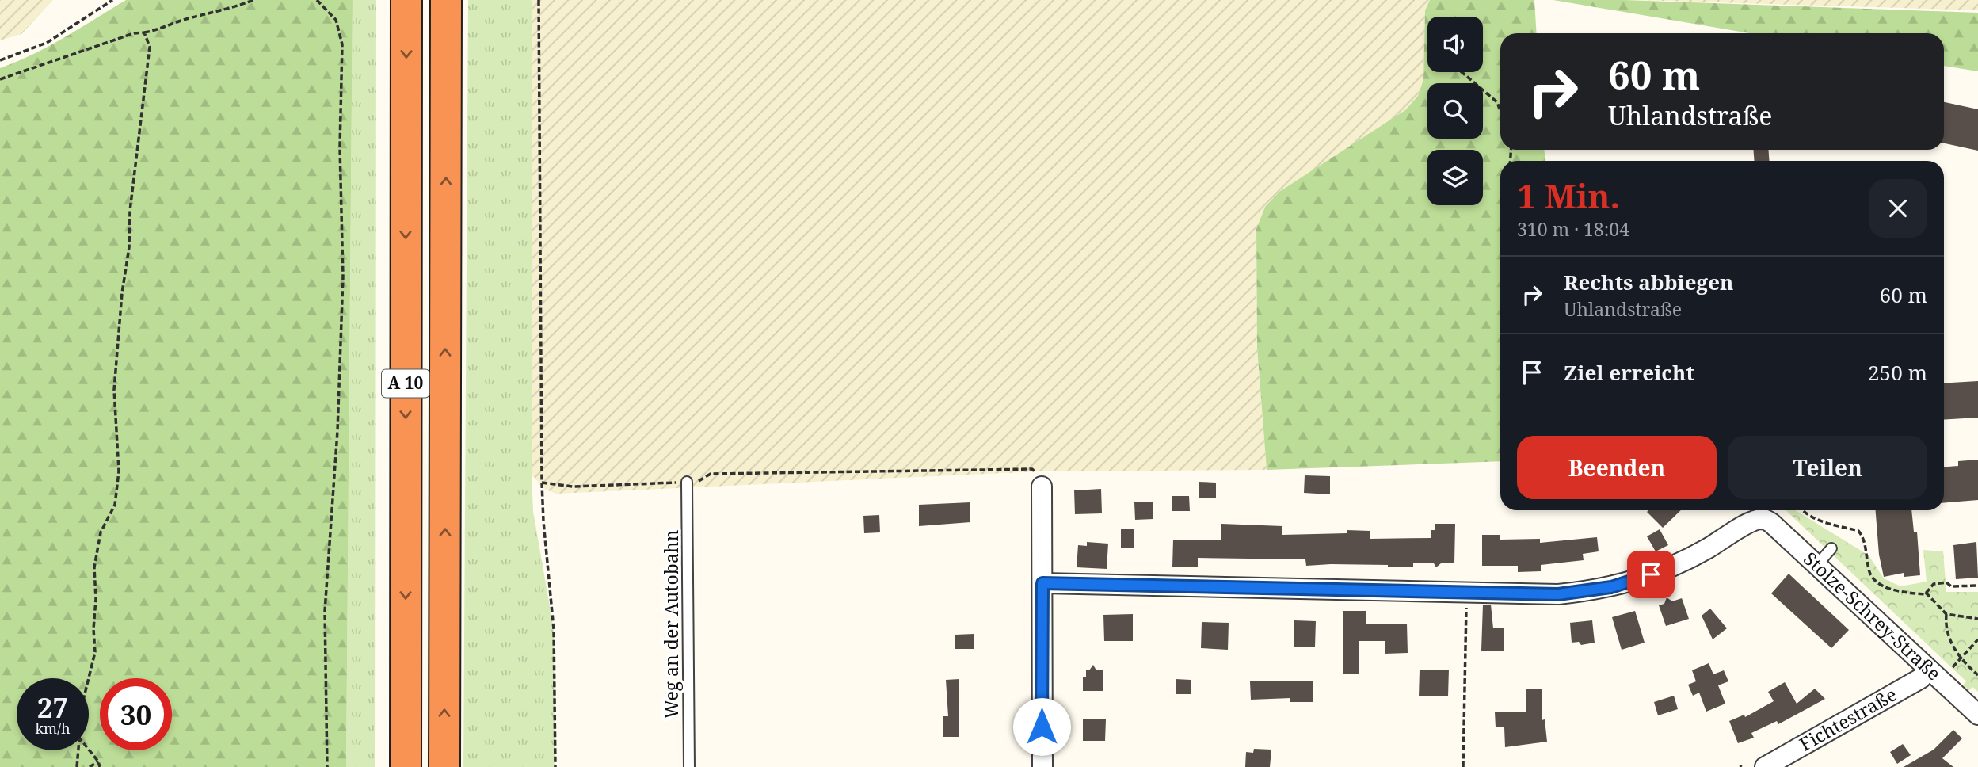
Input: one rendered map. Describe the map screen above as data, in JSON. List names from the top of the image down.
{
  "streets": {
    "highway": ["A 10"],
    "street": ["Stolze-Schrey-Straße", "Fichtestraße"],
    "lane": ["Weg an der Autobahn"]
  },
  "crossings": [
    ["Stolze-Schrey-Straße", "Fichtestraße"]
  ],
  "page": {
    "turn": ["60 m", "Uhlandstraße"],
    "heading": ["1 Min.", "310 m · 18:04"],
    "list": [
      {
        "name": "Rechts abbiegen",
        "note": "Uhlandstraße",
        "value": "60 m"
      },
      {
        "name": "Ziel erreicht",
        "value": "250 m"
      }
    ],
    "buttons": ["Beenden", "Teilen"],
    "speed": "27 km/h",
    "limit": "30"
  }
}
